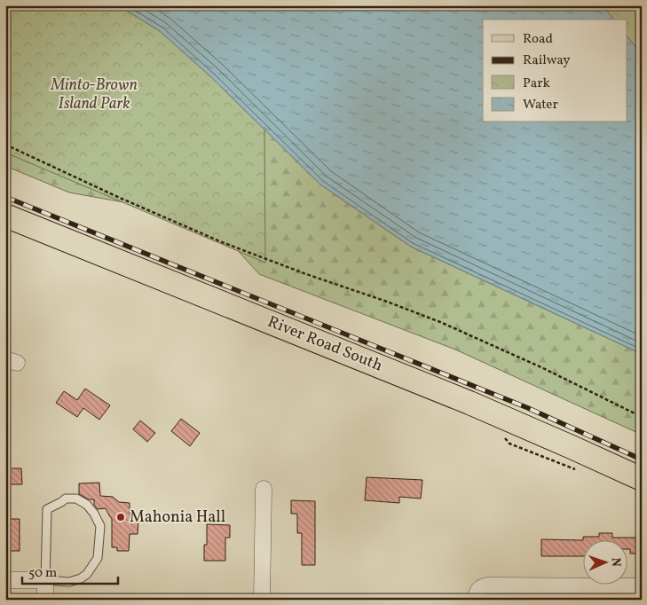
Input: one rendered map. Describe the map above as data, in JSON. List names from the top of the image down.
{
  "streets": {
    "main road": ["River Road South"]
  },
  "parks": ["Minto-Brown Island Park"],
  "places": ["Mahonia Hall"],
  "legend": [
    "Road",
    "Railway",
    "Park",
    "Water"
  ],
  "scale_bar": "50 m",
  "north": "right"
}
